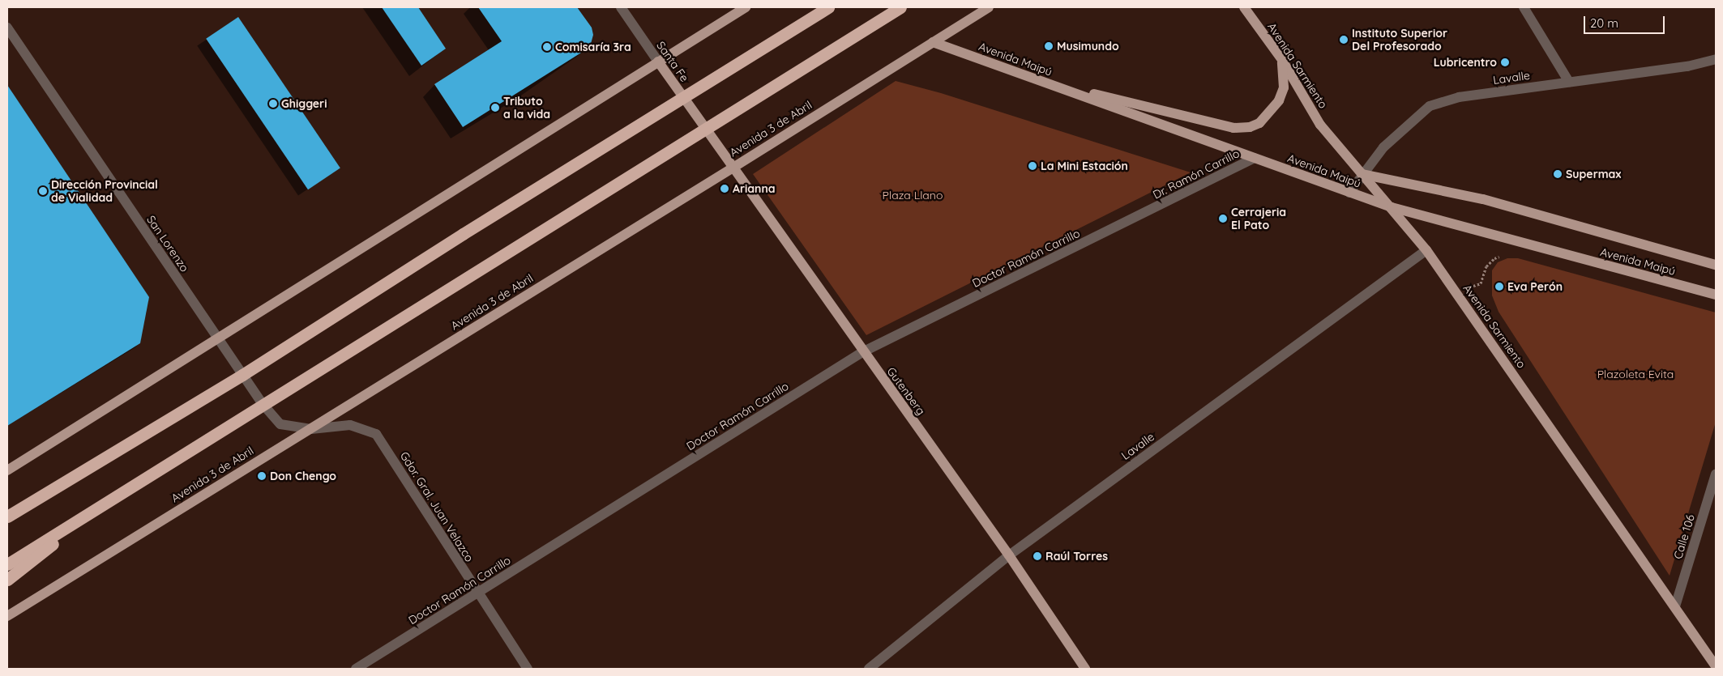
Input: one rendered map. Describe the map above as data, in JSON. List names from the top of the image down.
{
  "streets": {
    "main road": [
      "Avenida Maipú",
      "Santa Fe",
      "Avenida Sarmiento",
      "Avenida 3 de Abril",
      "Gutenberg"
    ],
    "street": [
      "Lavalle",
      "Dr. Ramón Carrillo",
      "San Lorenzo",
      "Doctor Ramón Carrillo",
      "Gdor. Gral. Juan Velazco",
      "Calle 106"
    ]
  },
  "crossings": [
    ["Avenida Maipú", "Avenida Sarmiento"],
    ["Avenida Maipú", "Lavalle"],
    ["Avenida Maipú", "Avenida 3 de Abril"],
    ["Avenida Maipú", "Dr. Ramón Carrillo"],
    ["Santa Fe", "Gutenberg"],
    ["Avenida Sarmiento", "Lavalle"],
    ["Avenida Sarmiento", "Calle 106"],
    ["Lavalle", "Gutenberg"],
    ["Avenida 3 de Abril", "San Lorenzo"],
    ["Avenida 3 de Abril", "Gutenberg"],
    ["Avenida 3 de Abril", "Gdor. Gral. Juan Velazco"],
    ["Dr. Ramón Carrillo", "Doctor Ramón Carrillo"],
    ["San Lorenzo", "Gdor. Gral. Juan Velazco"],
    ["Doctor Ramón Carrillo", "Gutenberg"],
    ["Doctor Ramón Carrillo", "Gdor. Gral. Juan Velazco"]
  ],
  "parks": ["Plaza Llano", "Plazoleta Evita"],
  "places": [
    "Instituto Superior Del Profesorado",
    "Musimundo",
    "Comisaría 3ra",
    "Lubricentro",
    "Ghiggeri",
    "Tributo a la vida",
    "La Mini Estación",
    "Supermax",
    "Arianna",
    "Dirección Provincial de Vialidad",
    "Cerrajeria El Pato",
    "Eva Perón",
    "Don Chengo",
    "Raúl Torres"
  ],
  "scale_bar": "20 m"
}
